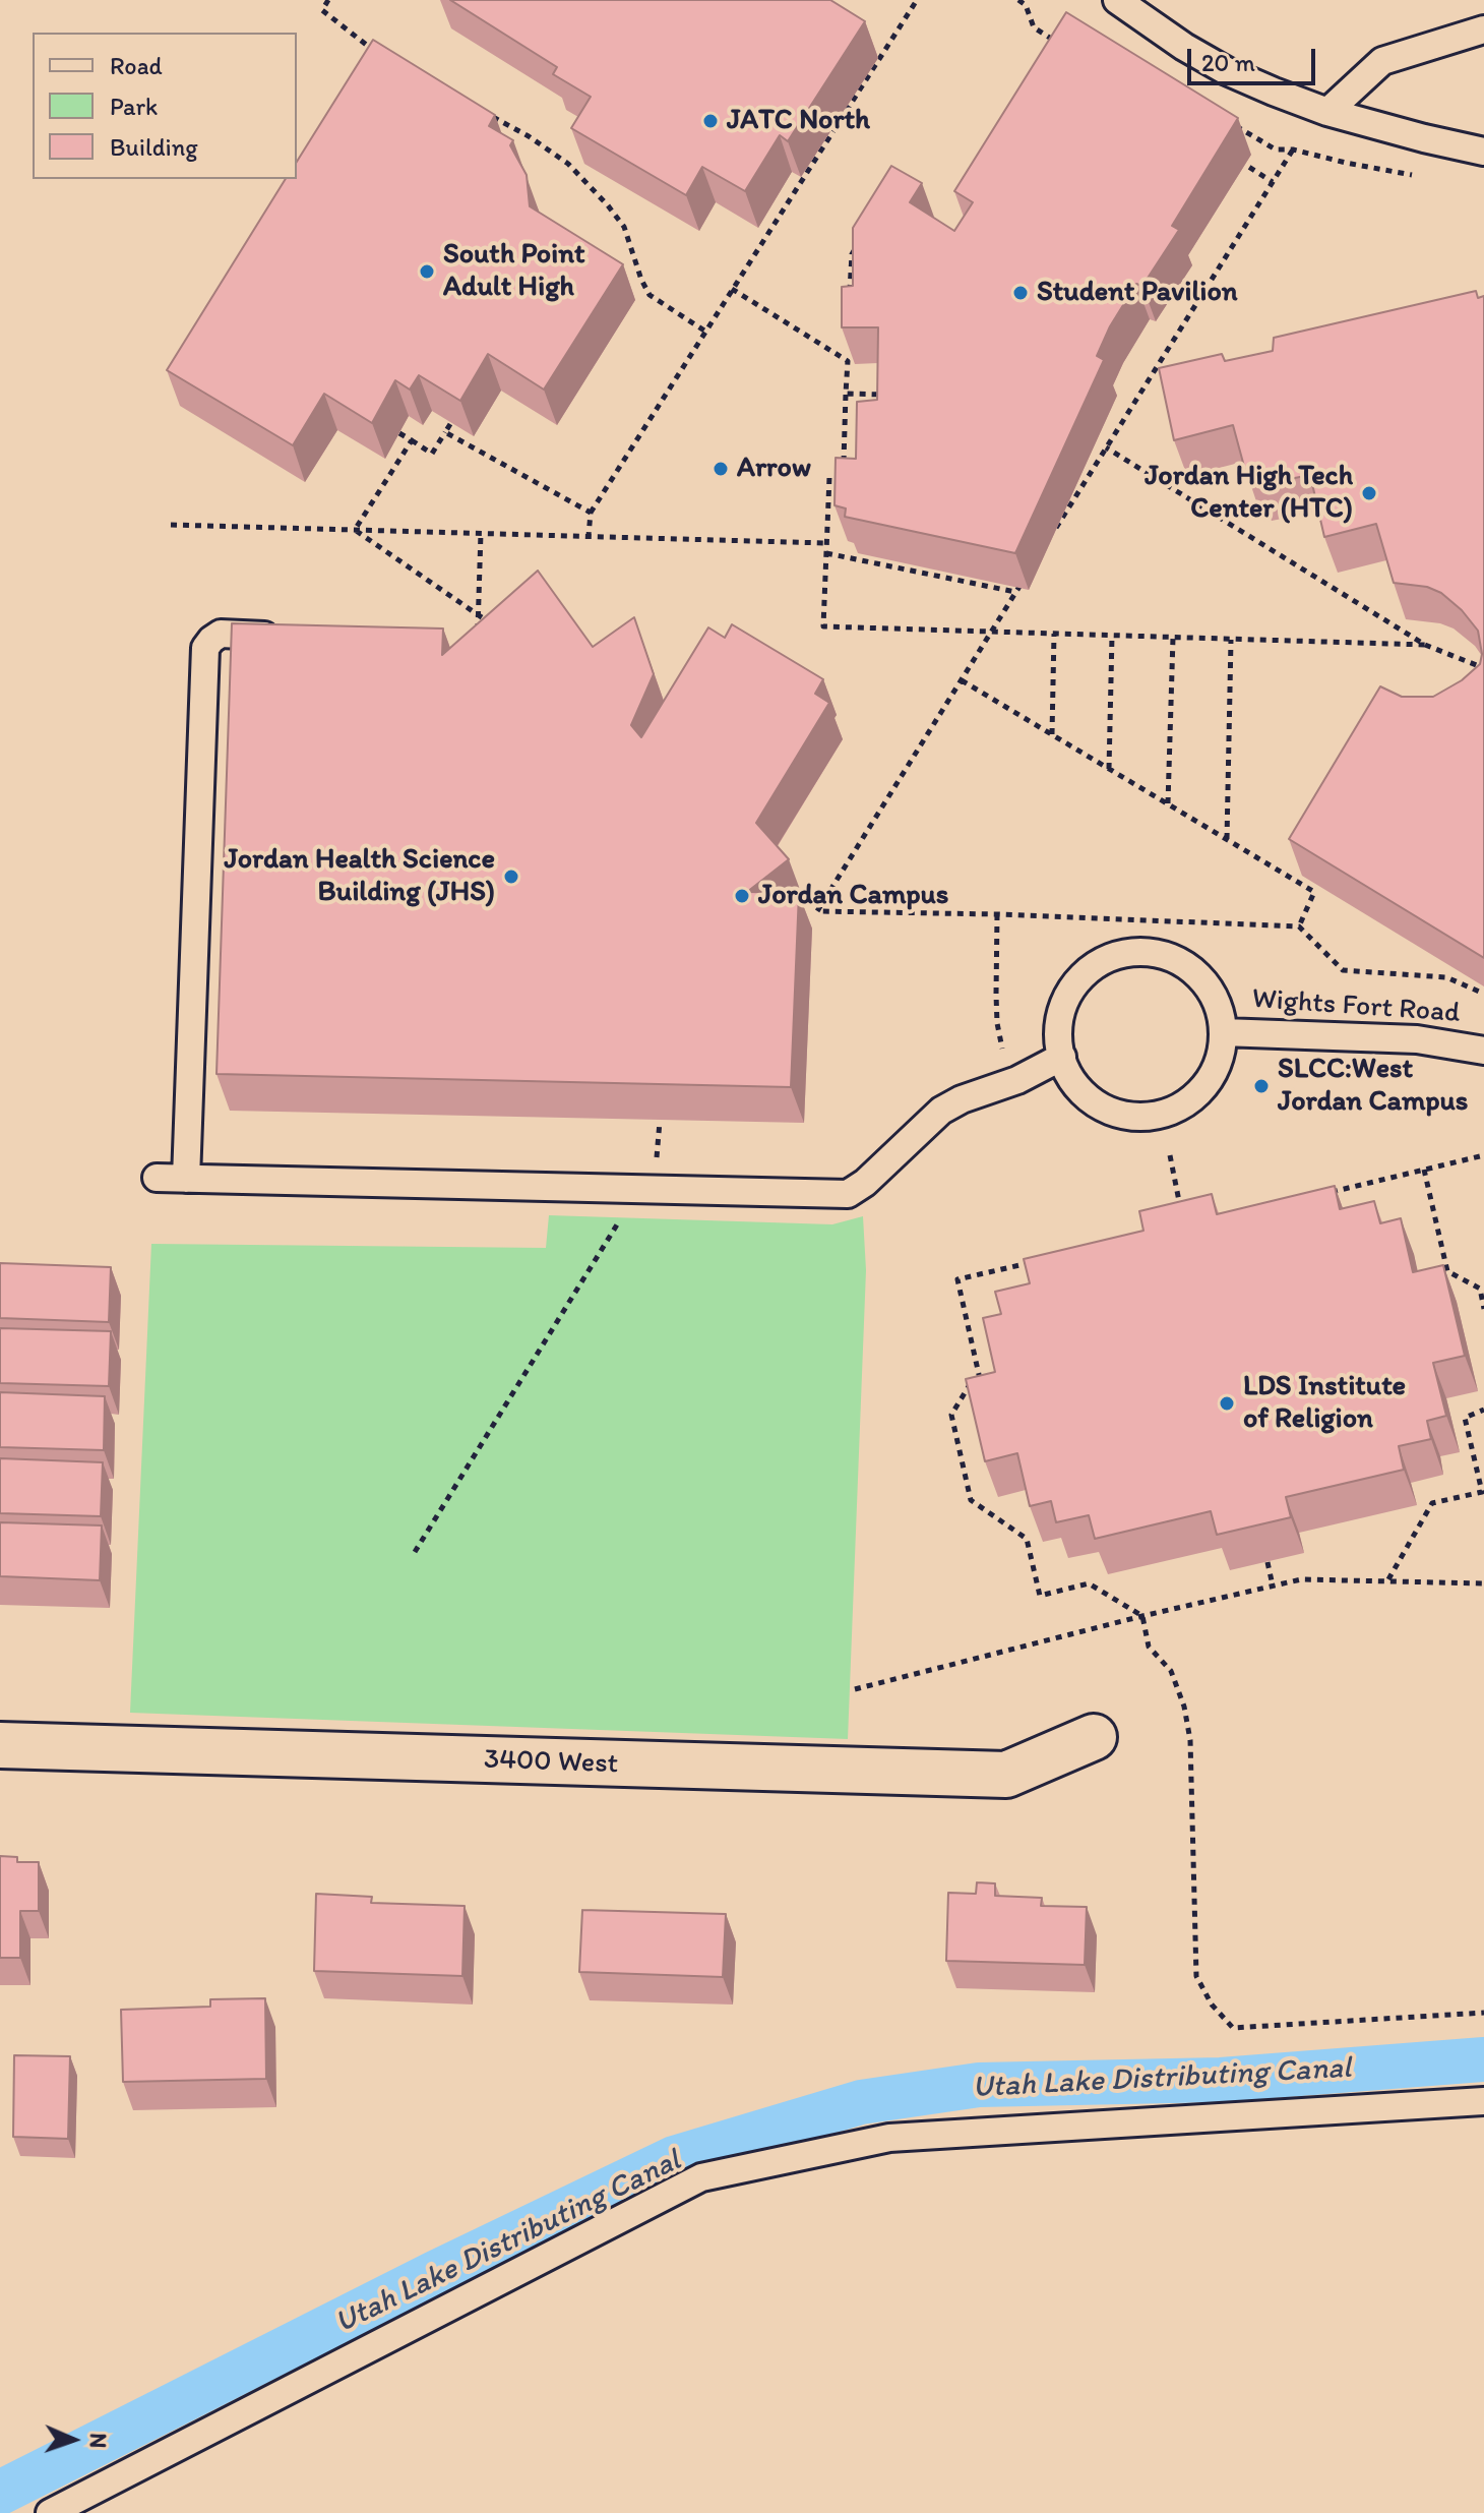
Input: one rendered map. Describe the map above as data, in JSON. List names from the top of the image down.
{
  "streets": {
    "street": ["3400 West"],
    "lane": ["Wights Fort Road"]
  },
  "water": ["Utah Lake Distributing Canal"],
  "places": [
    "JATC North",
    "South Point Adult High",
    "Student Pavilion",
    "Arrow",
    "Jordan High Tech Center (HTC)",
    "Jordan Health Science Building (JHS)",
    "Jordan Campus",
    "SLCC:West Jordan Campus",
    "LDS Institute of Religion"
  ],
  "legend": ["Road", "Park", "Building"],
  "scale_bar": "20 m",
  "north": "right"
}
